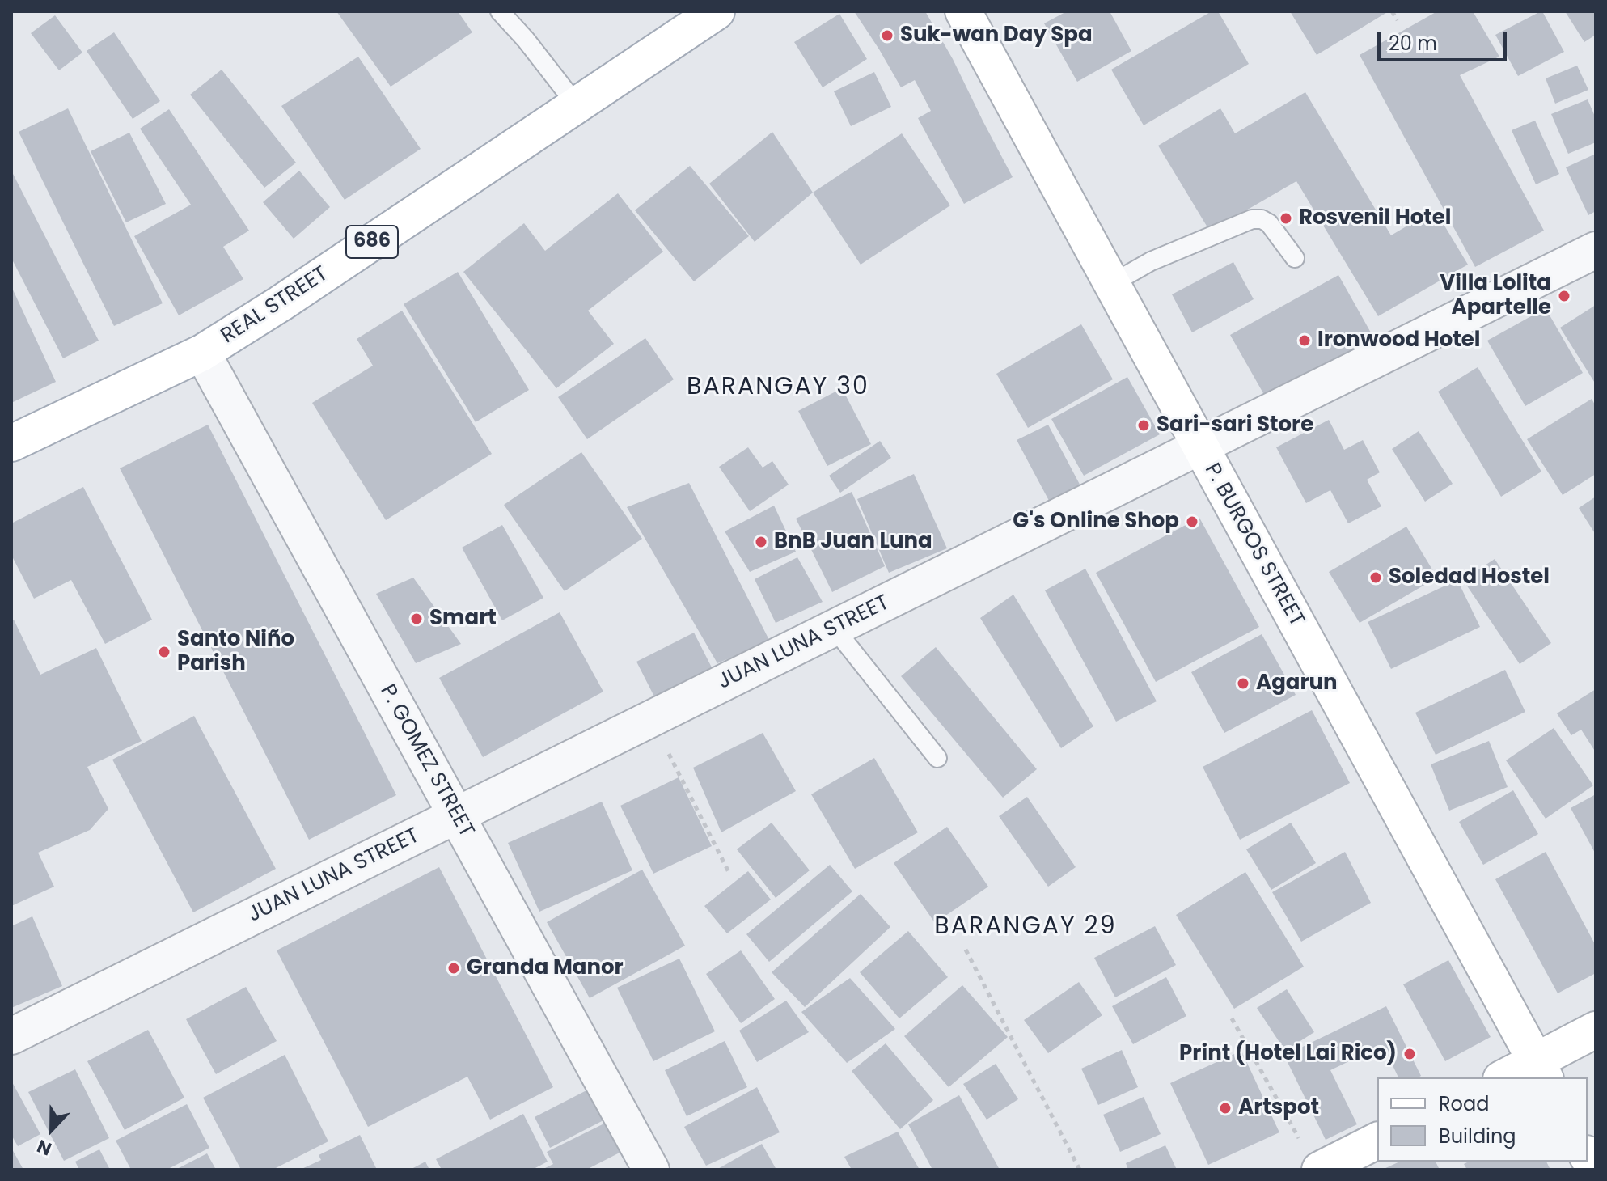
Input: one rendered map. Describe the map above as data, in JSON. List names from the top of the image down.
{
  "streets": {
    "main road": ["686", "REAL STREET", "P. BURGOS STREET"],
    "street": ["JUAN LUNA STREET", "P. GOMEZ STREET"]
  },
  "crossings": [
    ["REAL STREET", "P. GOMEZ STREET"],
    ["P. BURGOS STREET", "JUAN LUNA STREET"],
    ["JUAN LUNA STREET", "P. GOMEZ STREET"]
  ],
  "districts": ["BARANGAY 30", "BARANGAY 29"],
  "places": [
    "Suk-wan Day Spa",
    "Rosvenil Hotel",
    "Villa Lolita Apartelle",
    "Ironwood Hotel",
    "Sari-sari Store",
    "G's Online Shop",
    "BnB Juan Luna",
    "Soledad Hostel",
    "Smart",
    "Santo Niño Parish",
    "Agarun",
    "Granda Manor",
    "Print (Hotel Lai Rico)",
    "Artspot"
  ],
  "legend": ["Road", "Building"],
  "scale_bar": "20 m",
  "north": "bottom"
}
